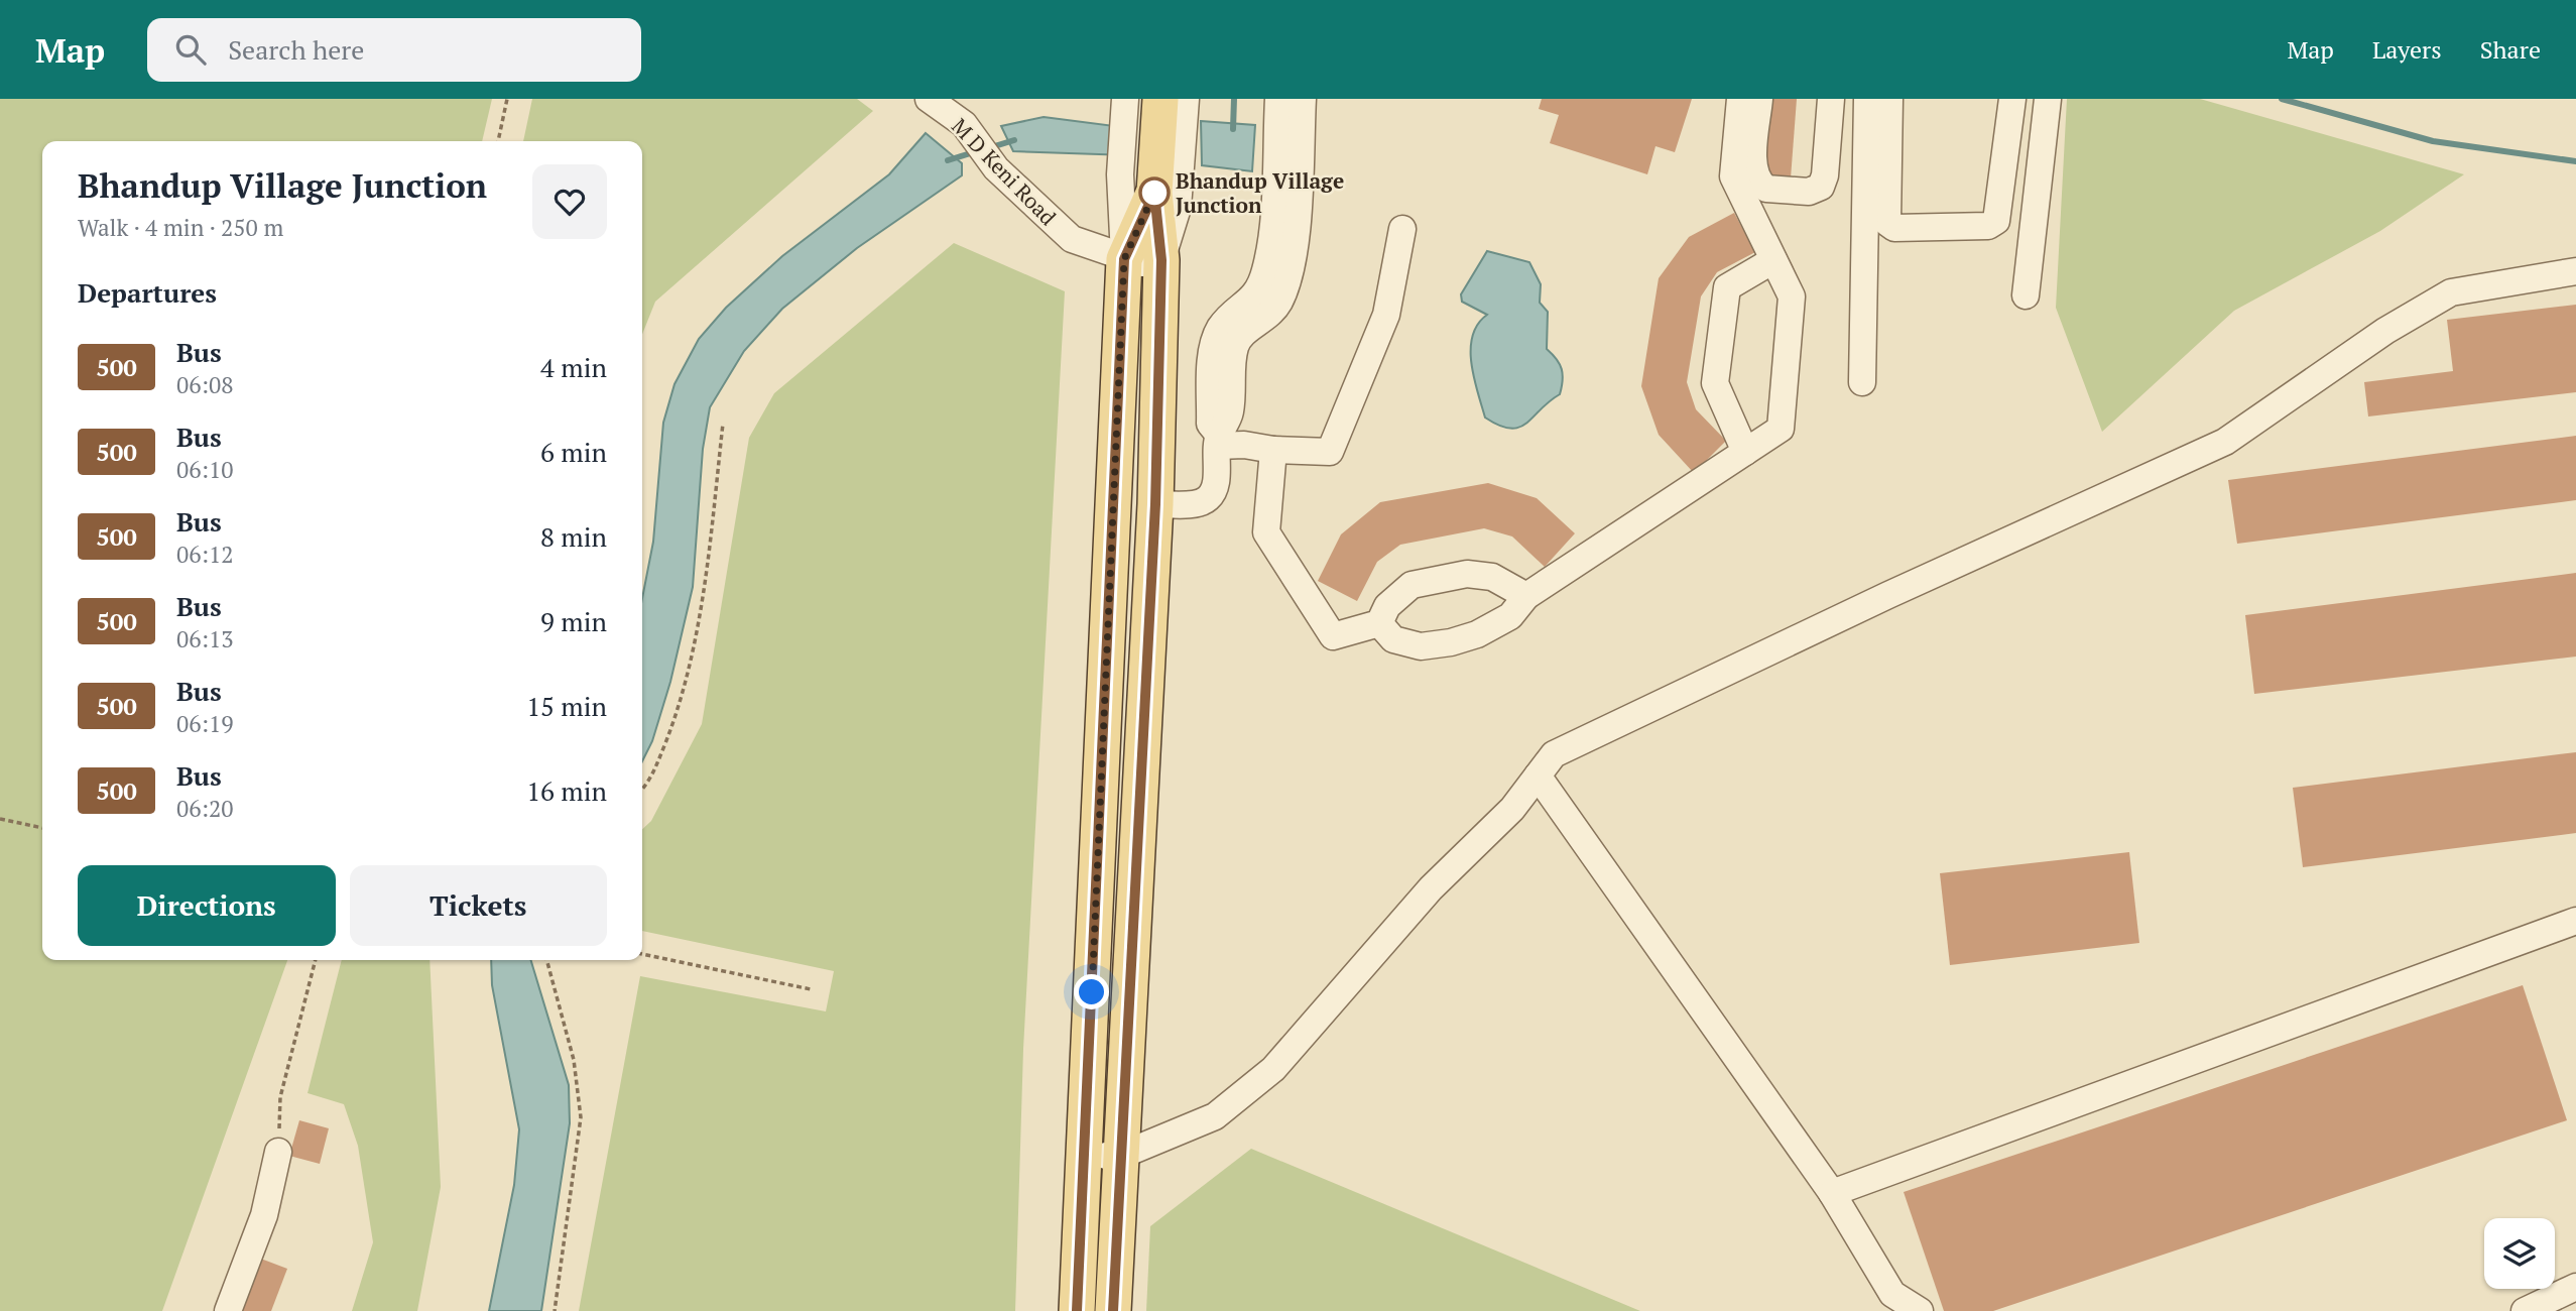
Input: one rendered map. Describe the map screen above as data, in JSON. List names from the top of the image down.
{
  "streets": {
    "street": ["M D Keni Road"]
  },
  "places": ["Bhandup Village Junction"],
  "lines": ["bus line 500"],
  "page": {
    "header": "Map",
    "search": "Search here",
    "nav": ["Map", "Layers", "Share"],
    "heading": [
      ["Bhandup Village Junction", "Walk · 4 min · 250 m"],
      "Departures"
    ],
    "list": [
      {
        "mark": "500",
        "name": "Bus",
        "note": "06:08",
        "value": "4 min"
      },
      {
        "mark": "500",
        "name": "Bus",
        "note": "06:10",
        "value": "6 min"
      },
      {
        "mark": "500",
        "name": "Bus",
        "note": "06:12",
        "value": "8 min"
      },
      {
        "mark": "500",
        "name": "Bus",
        "note": "06:13",
        "value": "9 min"
      },
      {
        "mark": "500",
        "name": "Bus",
        "note": "06:19",
        "value": "15 min"
      },
      {
        "mark": "500",
        "name": "Bus",
        "note": "06:20",
        "value": "16 min"
      }
    ],
    "buttons": ["Directions", "Tickets"]
  }
}
